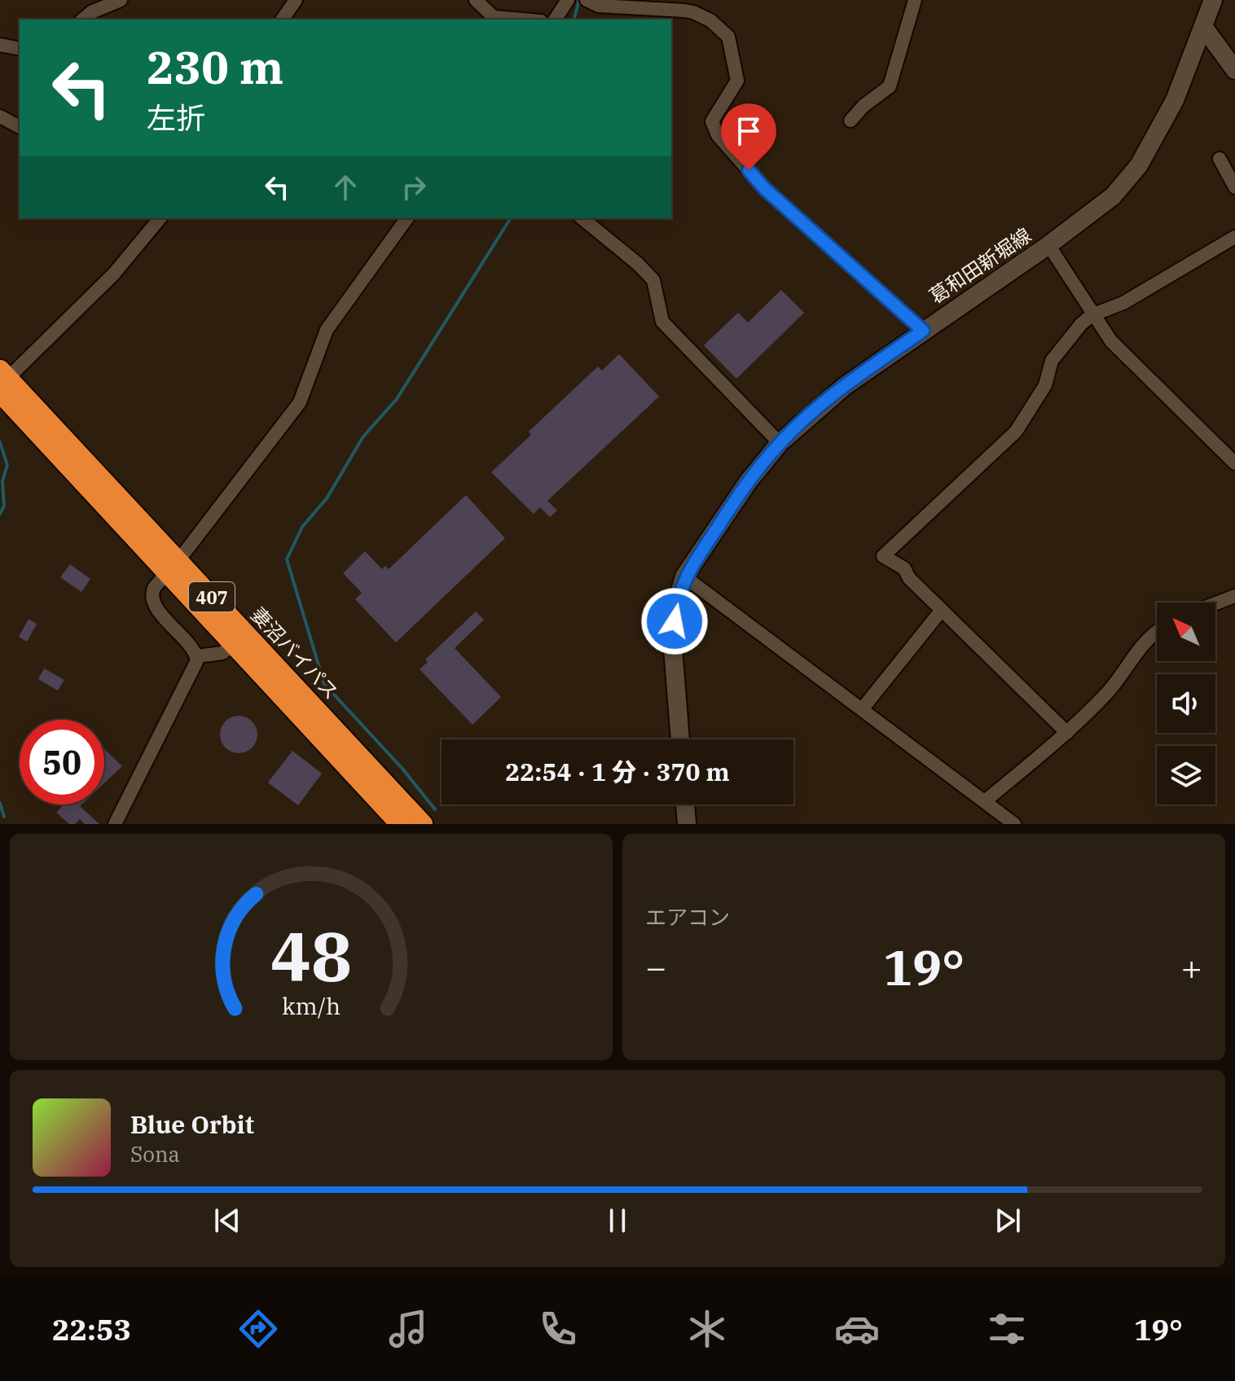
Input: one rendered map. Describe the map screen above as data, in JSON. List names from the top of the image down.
{
  "streets": {
    "highway": ["407", "妻沼バイパス"],
    "main road": ["葛和田新堀線"]
  },
  "north": "top left",
  "page": {
    "turn": ["230 m", "左折"],
    "limit": "50",
    "trip": "22:54 · 1 分 · 370 m",
    "tile": "エアコン",
    "heat": ["−", "19°", "+"],
    "song": ["Blue Orbit", "Sona"],
    "tabs": ["22:53", "19°"],
    "gauge": ["48", "km/h"]
  }
}
